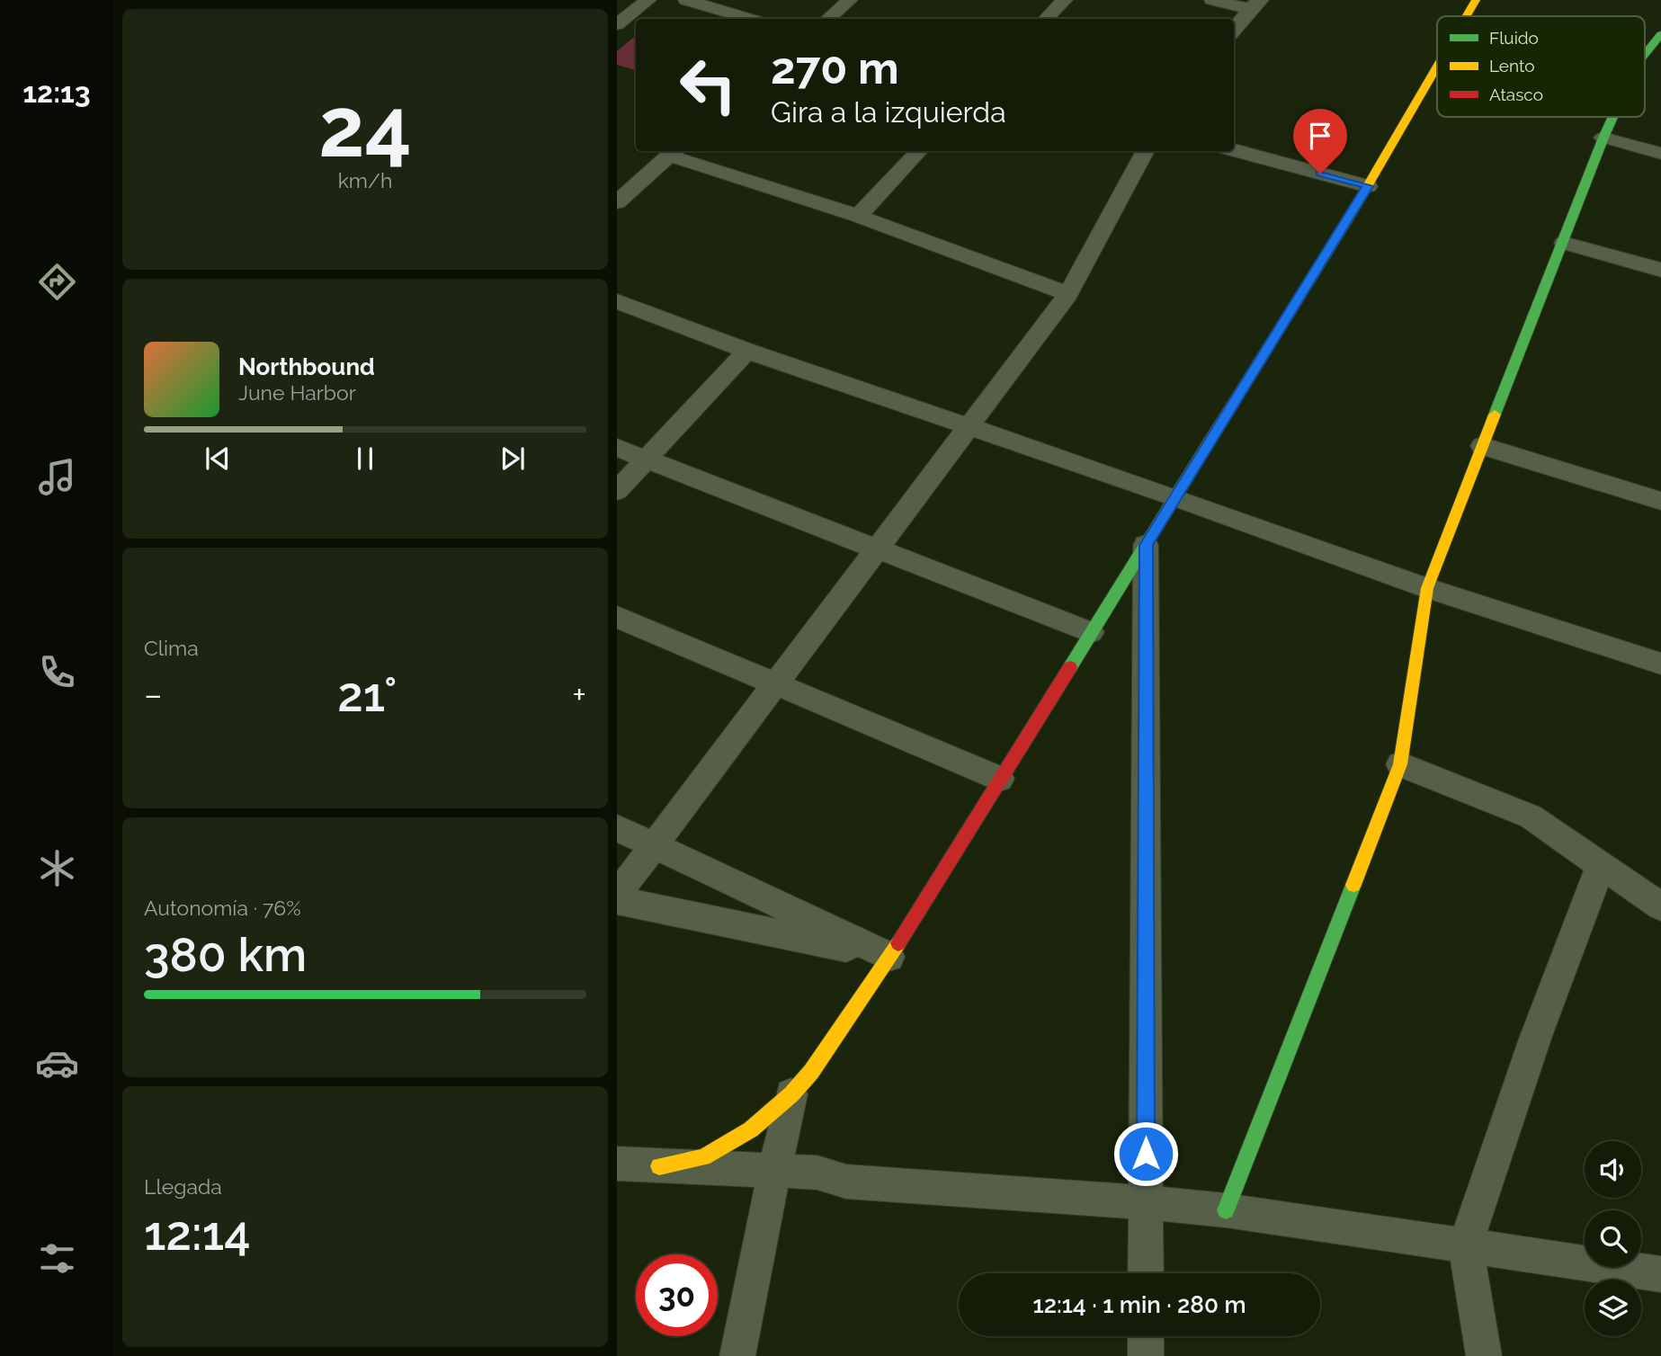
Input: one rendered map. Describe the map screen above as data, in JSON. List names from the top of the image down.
{
  "legend": ["Fluido", "Lento", "Atasco"],
  "page": {
    "tabs": "12:13",
    "tile": [
      ["24", "km/h"],
      "Clima",
      ["Autonomía · 76%", "380 km"],
      ["Llegada", "12:14"]
    ],
    "turn": ["270 m", "Gira a la izquierda"],
    "song": ["Northbound", "June Harbor"],
    "heat": ["−", "21°", "+"],
    "limit": "30",
    "trip": "12:14 · 1 min · 280 m"
  }
}
